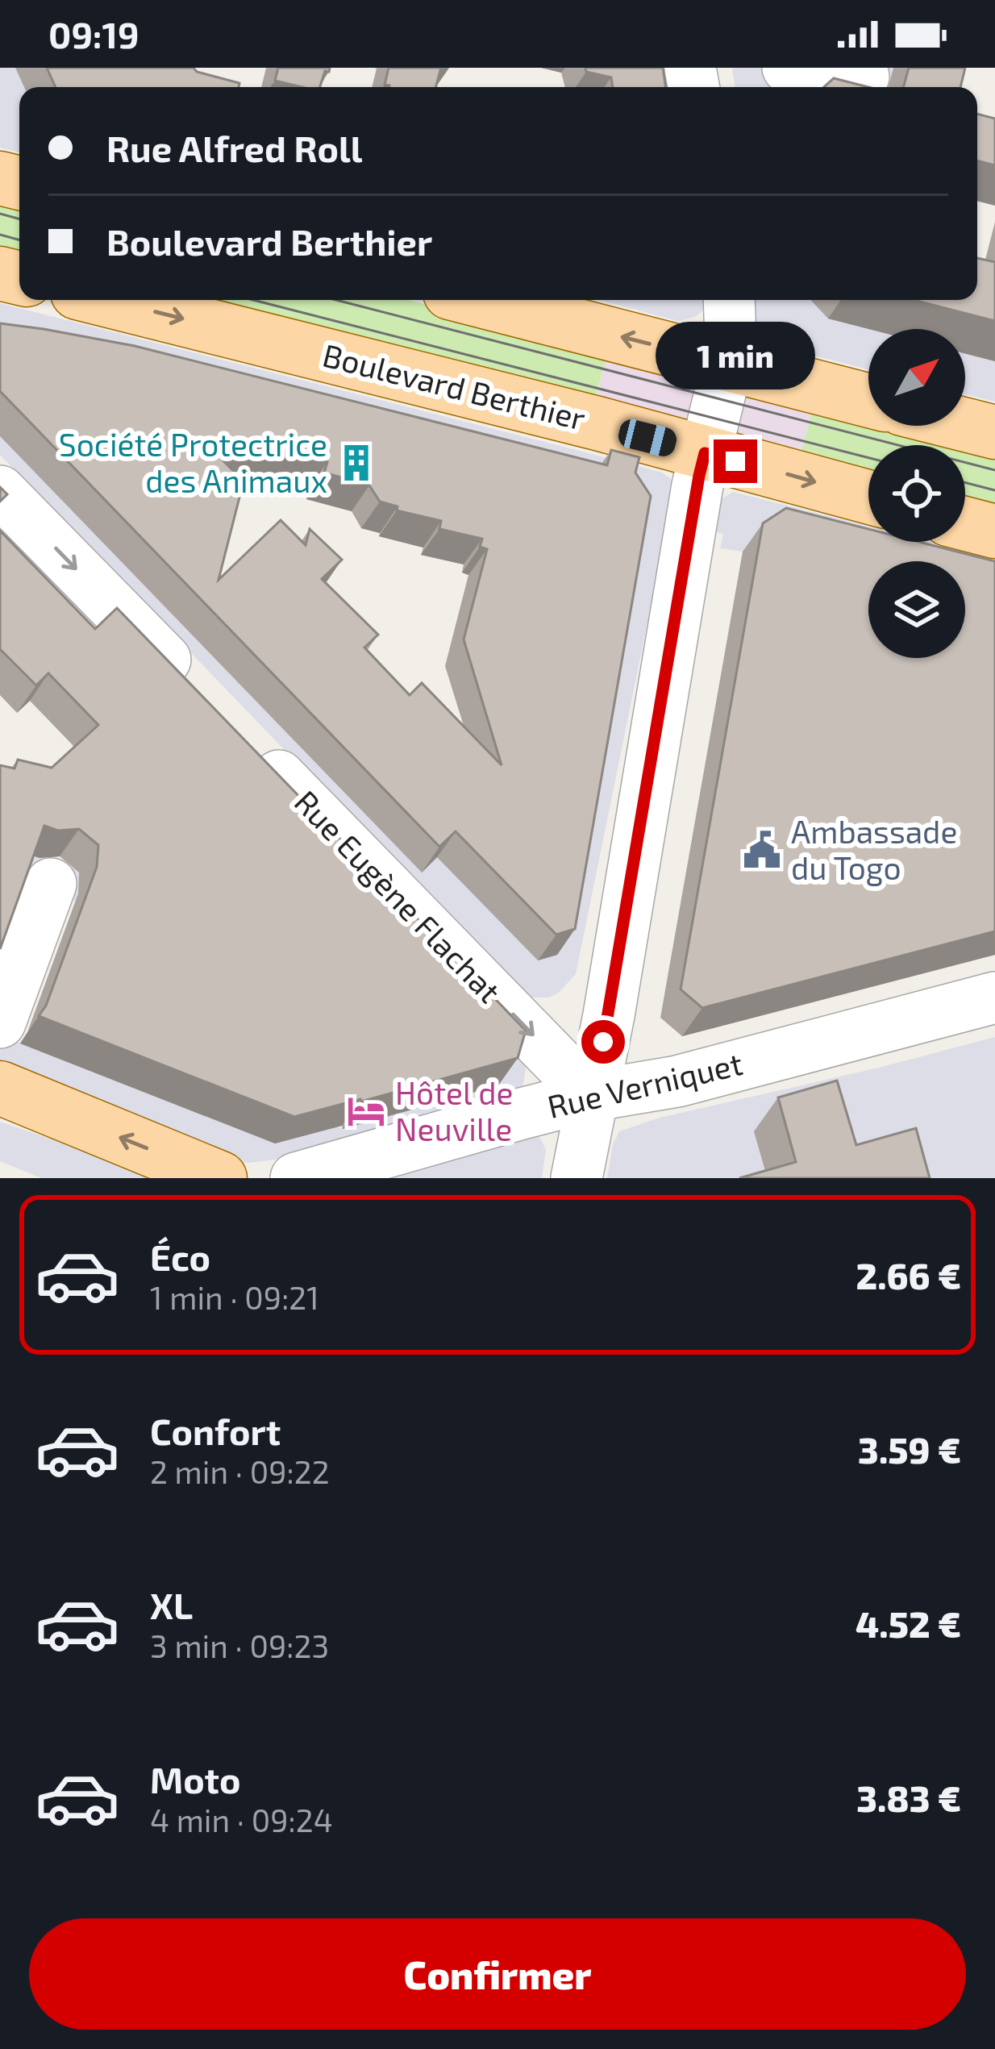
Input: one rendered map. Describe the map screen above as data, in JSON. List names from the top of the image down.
{
  "streets": {
    "main road": ["Boulevard Berthier"],
    "street": ["Rue Eugène Flachat", "Rue Verniquet"]
  },
  "crossings": [
    ["Rue Eugène Flachat", "Rue Verniquet"]
  ],
  "one_way": ["Rue Eugène Flachat"],
  "places": {
    "building": ["Société Protectrice des Animaux"],
    "public building": ["Ambassade du Togo"],
    "hotel": ["Hôtel de Neuville"]
  },
  "north": "top right",
  "page": {
    "status": "09:19",
    "banner": ["Rue Alfred Roll", "Boulevard Berthier"],
    "bubble": "1 min",
    "list": [
      {
        "name": "Éco",
        "note": "1 min · 09:21",
        "value": "2.66 €"
      },
      {
        "name": "Confort",
        "note": "2 min · 09:22",
        "value": "3.59 €"
      },
      {
        "name": "XL",
        "note": "3 min · 09:23",
        "value": "4.52 €"
      },
      {
        "name": "Moto",
        "note": "4 min · 09:24",
        "value": "3.83 €"
      }
    ],
    "buttons": "Confirmer"
  }
}
